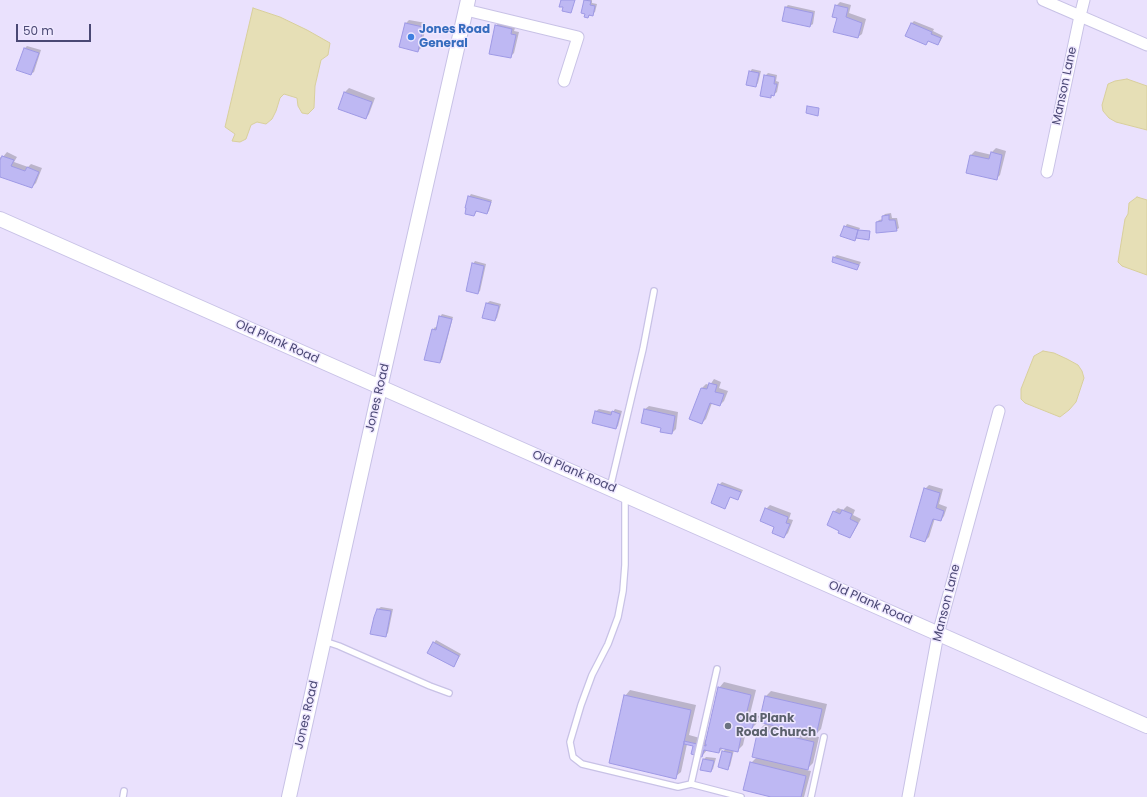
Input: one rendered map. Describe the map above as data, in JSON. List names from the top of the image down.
{
  "streets": {
    "street": ["Manson Lane", "Old Plank Road", "Jones Road"]
  },
  "crossings": [
    ["Manson Lane", "Old Plank Road"],
    ["Old Plank Road", "Jones Road"]
  ],
  "places": ["Jones Road General", "Old Plank Road Church"],
  "scale_bar": "50 m"
}
